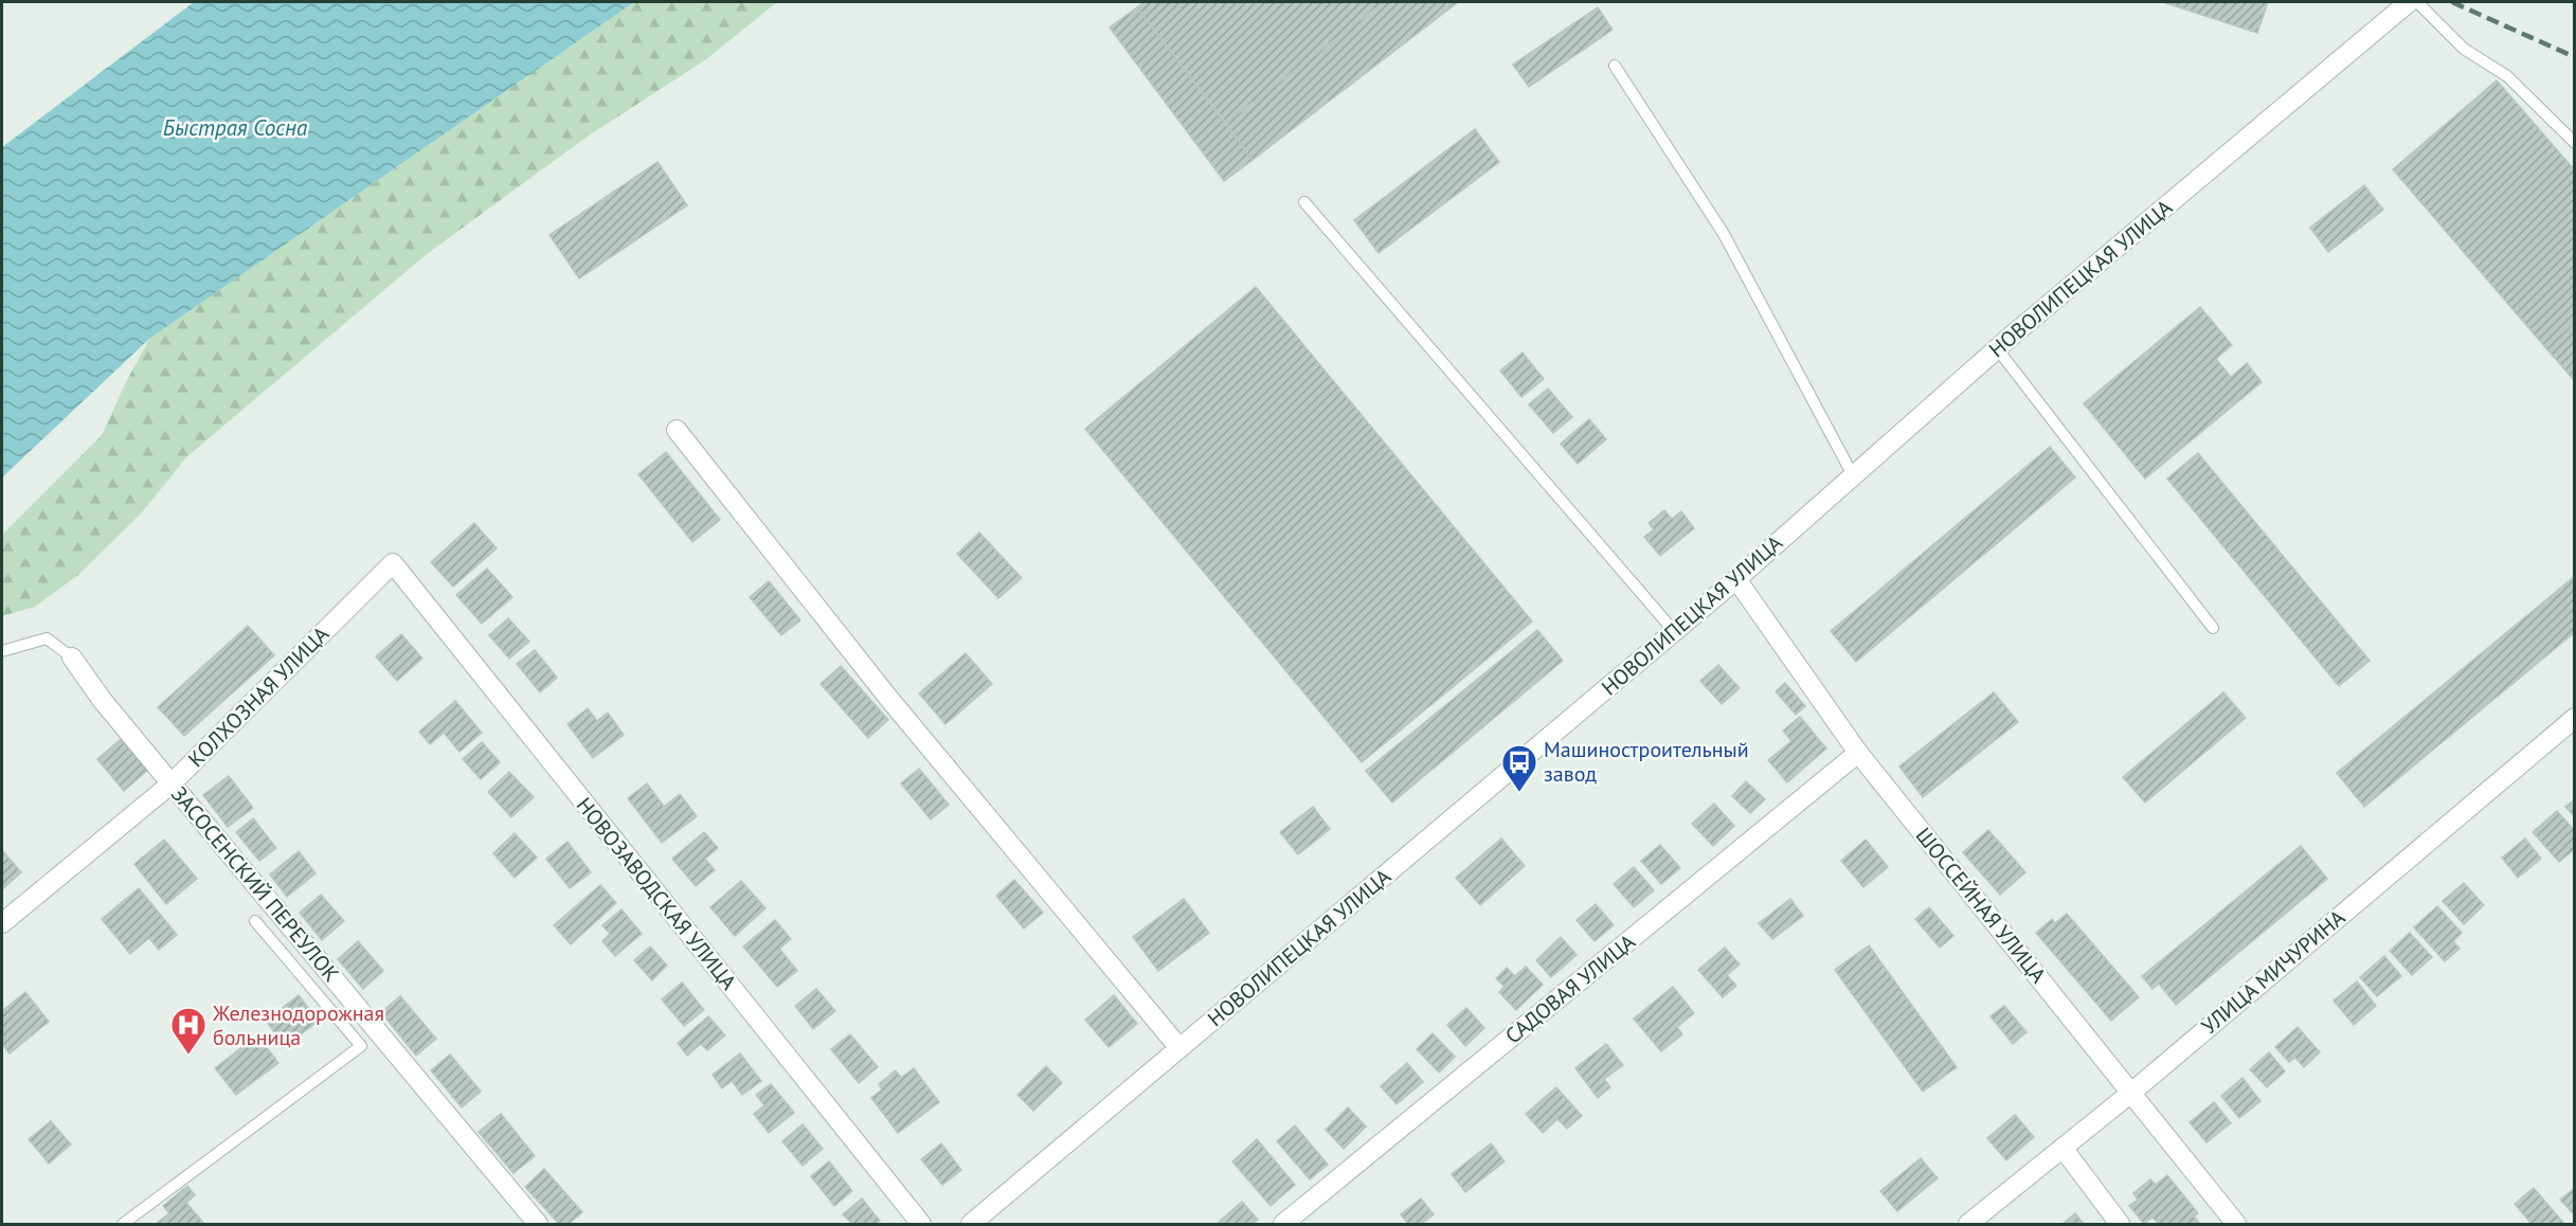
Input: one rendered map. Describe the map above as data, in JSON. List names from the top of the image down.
{
  "streets": {
    "street": [
      "НОВОЛИПЕЦКАЯ УЛИЦА",
      "КОЛХОЗНАЯ УЛИЦА",
      "ЗАСОСЕНСКИЙ ПЕРЕУЛОК",
      "НОВОЗАВОДСКАЯ УЛИЦА",
      "ШОССЕЙНАЯ УЛИЦА",
      "УЛИЦА МИЧУРИНА",
      "САДОВАЯ УЛИЦА"
    ]
  },
  "crossings": [
    ["НОВОЛИПЕЦКАЯ УЛИЦА", "ШОССЕЙНАЯ УЛИЦА"],
    ["КОЛХОЗНАЯ УЛИЦА", "ЗАСОСЕНСКИЙ ПЕРЕУЛОК"],
    ["КОЛХОЗНАЯ УЛИЦА", "НОВОЗАВОДСКАЯ УЛИЦА"],
    ["ШОССЕЙНАЯ УЛИЦА", "УЛИЦА МИЧУРИНА"],
    ["ШОССЕЙНАЯ УЛИЦА", "САДОВАЯ УЛИЦА"]
  ],
  "water": ["Быстрая Сосна"],
  "places": {
    "bus stop": ["Машиностроительный завод"],
    "hospital": ["Железнодорожная больница"]
  }
}
